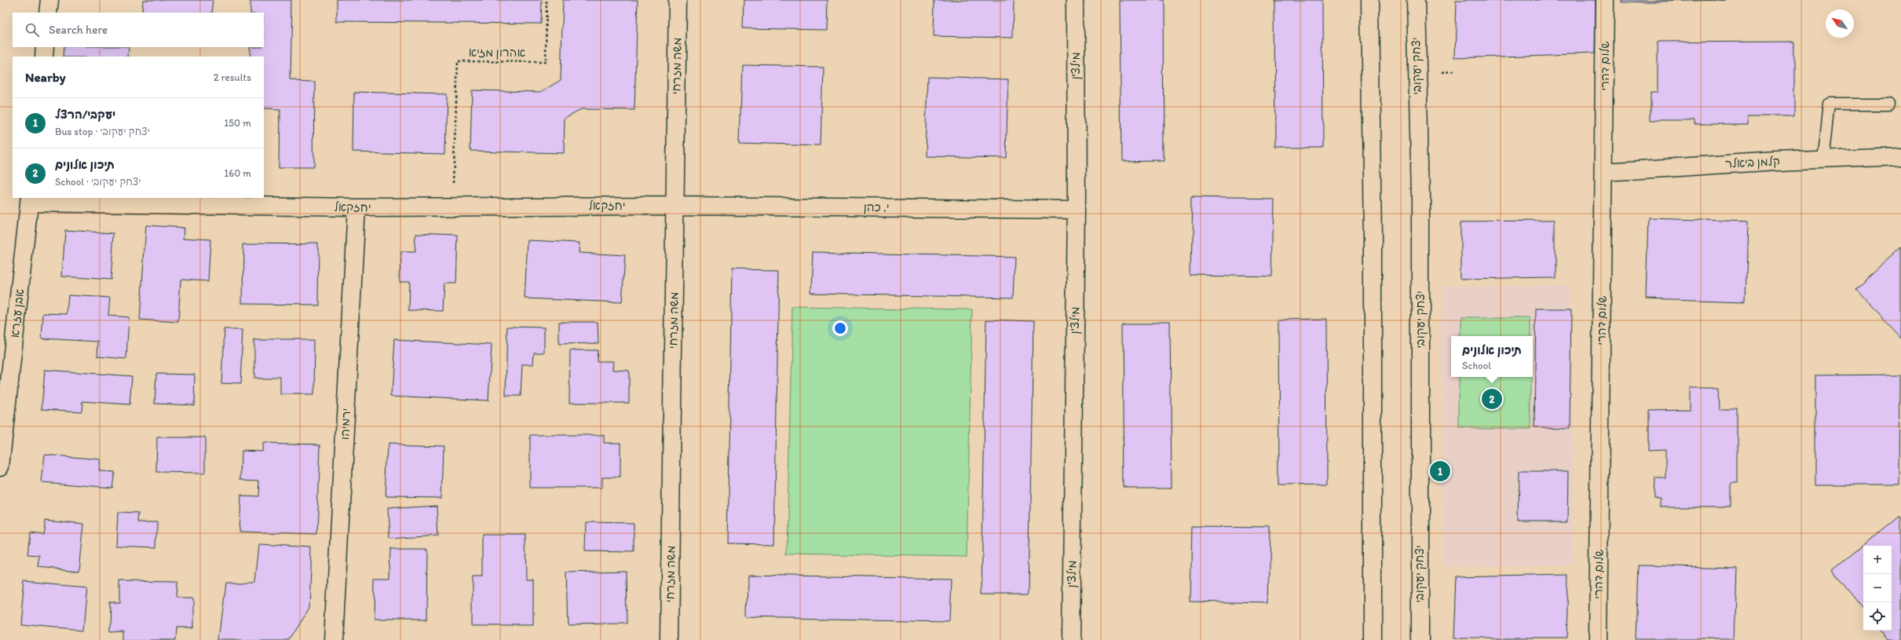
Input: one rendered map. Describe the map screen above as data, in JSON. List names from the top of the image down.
{
  "streets": {
    "street": [
      "משה מזרחי",
      "מילצ'ן",
      "יצחק יעקובי",
      "שלום דהרי",
      "קלמן ביאלר",
      "יחזקאל",
      "י. כהן",
      "אבן עזרא",
      "ירמיהו"
    ],
    "path": ["אהרון מזיא"]
  },
  "crossings": [
    ["אהרון מזיא", "יחזקאל"],
    ["משה מזרחי", "יחזקאל"],
    ["משה מזרחי", "י. כהן"],
    ["מילצ'ן", "י. כהן"],
    ["שלום דהרי", "קלמן ביאלר"],
    ["יחזקאל", "י. כהן"],
    ["יחזקאל", "אבן עזרא"],
    ["יחזקאל", "ירמיהו"]
  ],
  "north": "top left",
  "page": {
    "search": "Search here",
    "heading": ["Nearby", "2 results"],
    "list": [
      {
        "mark": "1",
        "name": "יעקבי/הרצל",
        "note": "Bus stop · יצחק יעקובי",
        "value": "150 m"
      },
      {
        "mark": "2",
        "name": "תיכון אלונים",
        "note": "School · יצחק יעקובי",
        "value": "160 m"
      }
    ],
    "popup": ["תיכון אלונים", "School"],
    "pins": ["2", "1"],
    "map_buttons": ["+", "−"]
  }
}
